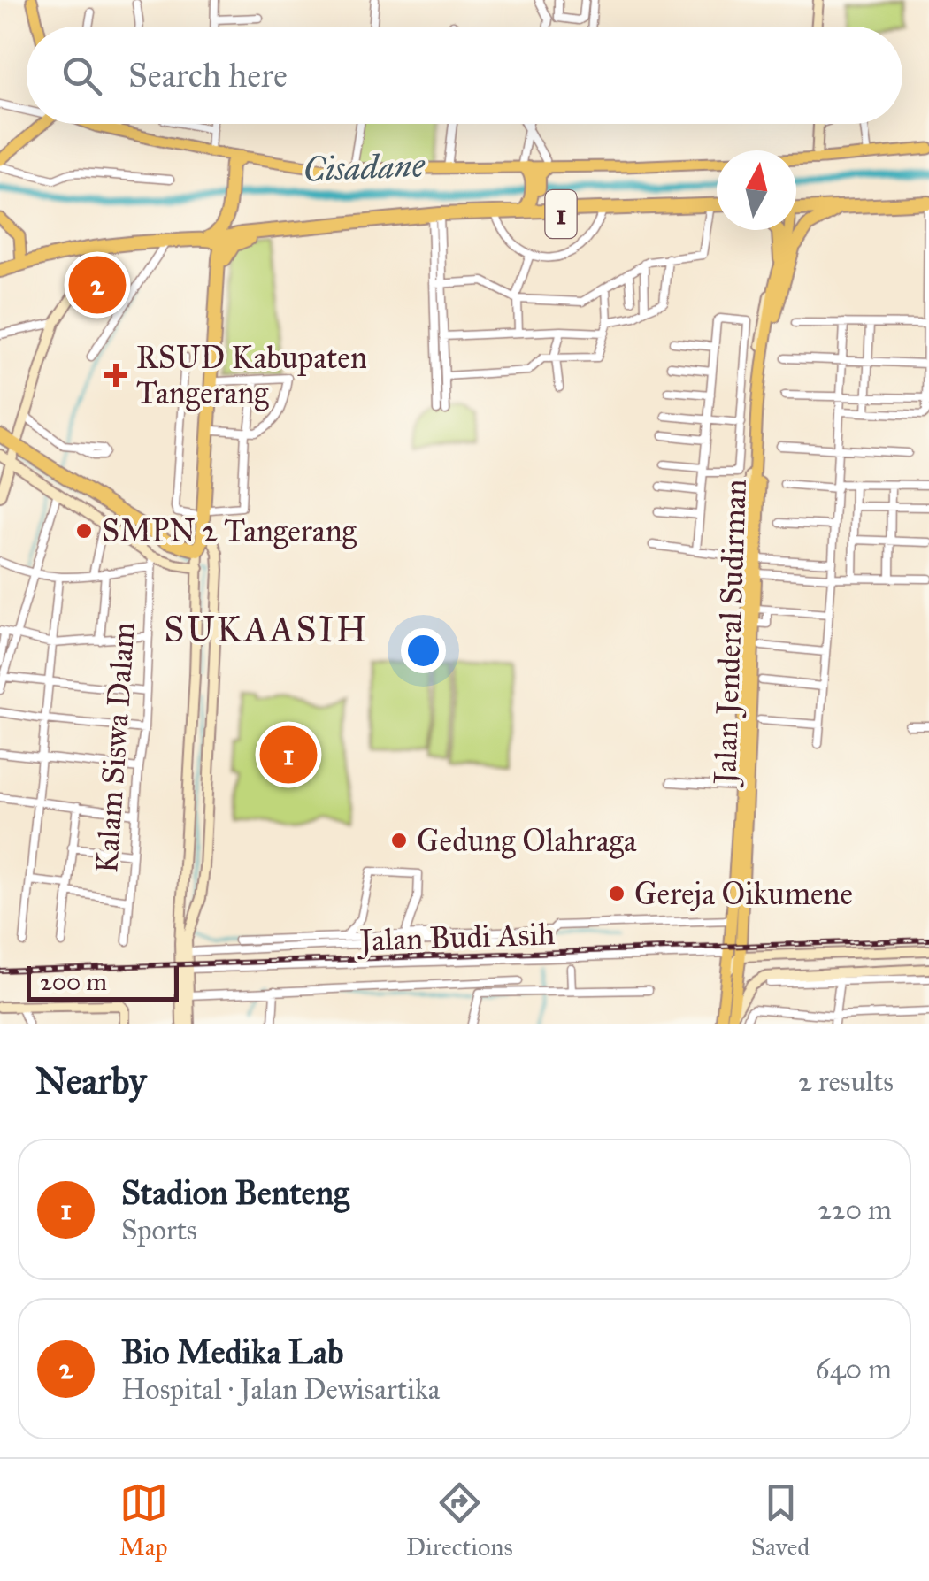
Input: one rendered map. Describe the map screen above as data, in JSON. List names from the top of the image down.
{
  "streets": {
    "highway": ["1"],
    "main road": ["Jalan Jenderal Sudirman"],
    "street": ["Kalam Siswa Dalam", "Jalan Budi Asih"]
  },
  "crossings": [
    ["Jalan Jenderal Sudirman", "Jalan Budi Asih"]
  ],
  "districts": ["SUKAASIH"],
  "water": ["Cisadane"],
  "places": {
    "health": ["RSUD Kabupaten Tangerang"],
    "other": ["SMPN 2 Tangerang", "Gedung Olahraga", "Gereja Oikumene"]
  },
  "scale_bar": "200 m",
  "north": "top",
  "page": {
    "search": "Search here",
    "pins": ["2", "1"],
    "scale": "200 m",
    "heading": ["Nearby", "2 results"],
    "list": [
      {
        "mark": "1",
        "name": "Stadion Benteng",
        "note": "Sports",
        "value": "220 m"
      },
      {
        "mark": "2",
        "name": "Bio Medika Lab",
        "note": "Hospital · Jalan Dewisartika",
        "value": "640 m"
      }
    ],
    "nav": ["Map", "Directions", "Saved"]
  }
}
